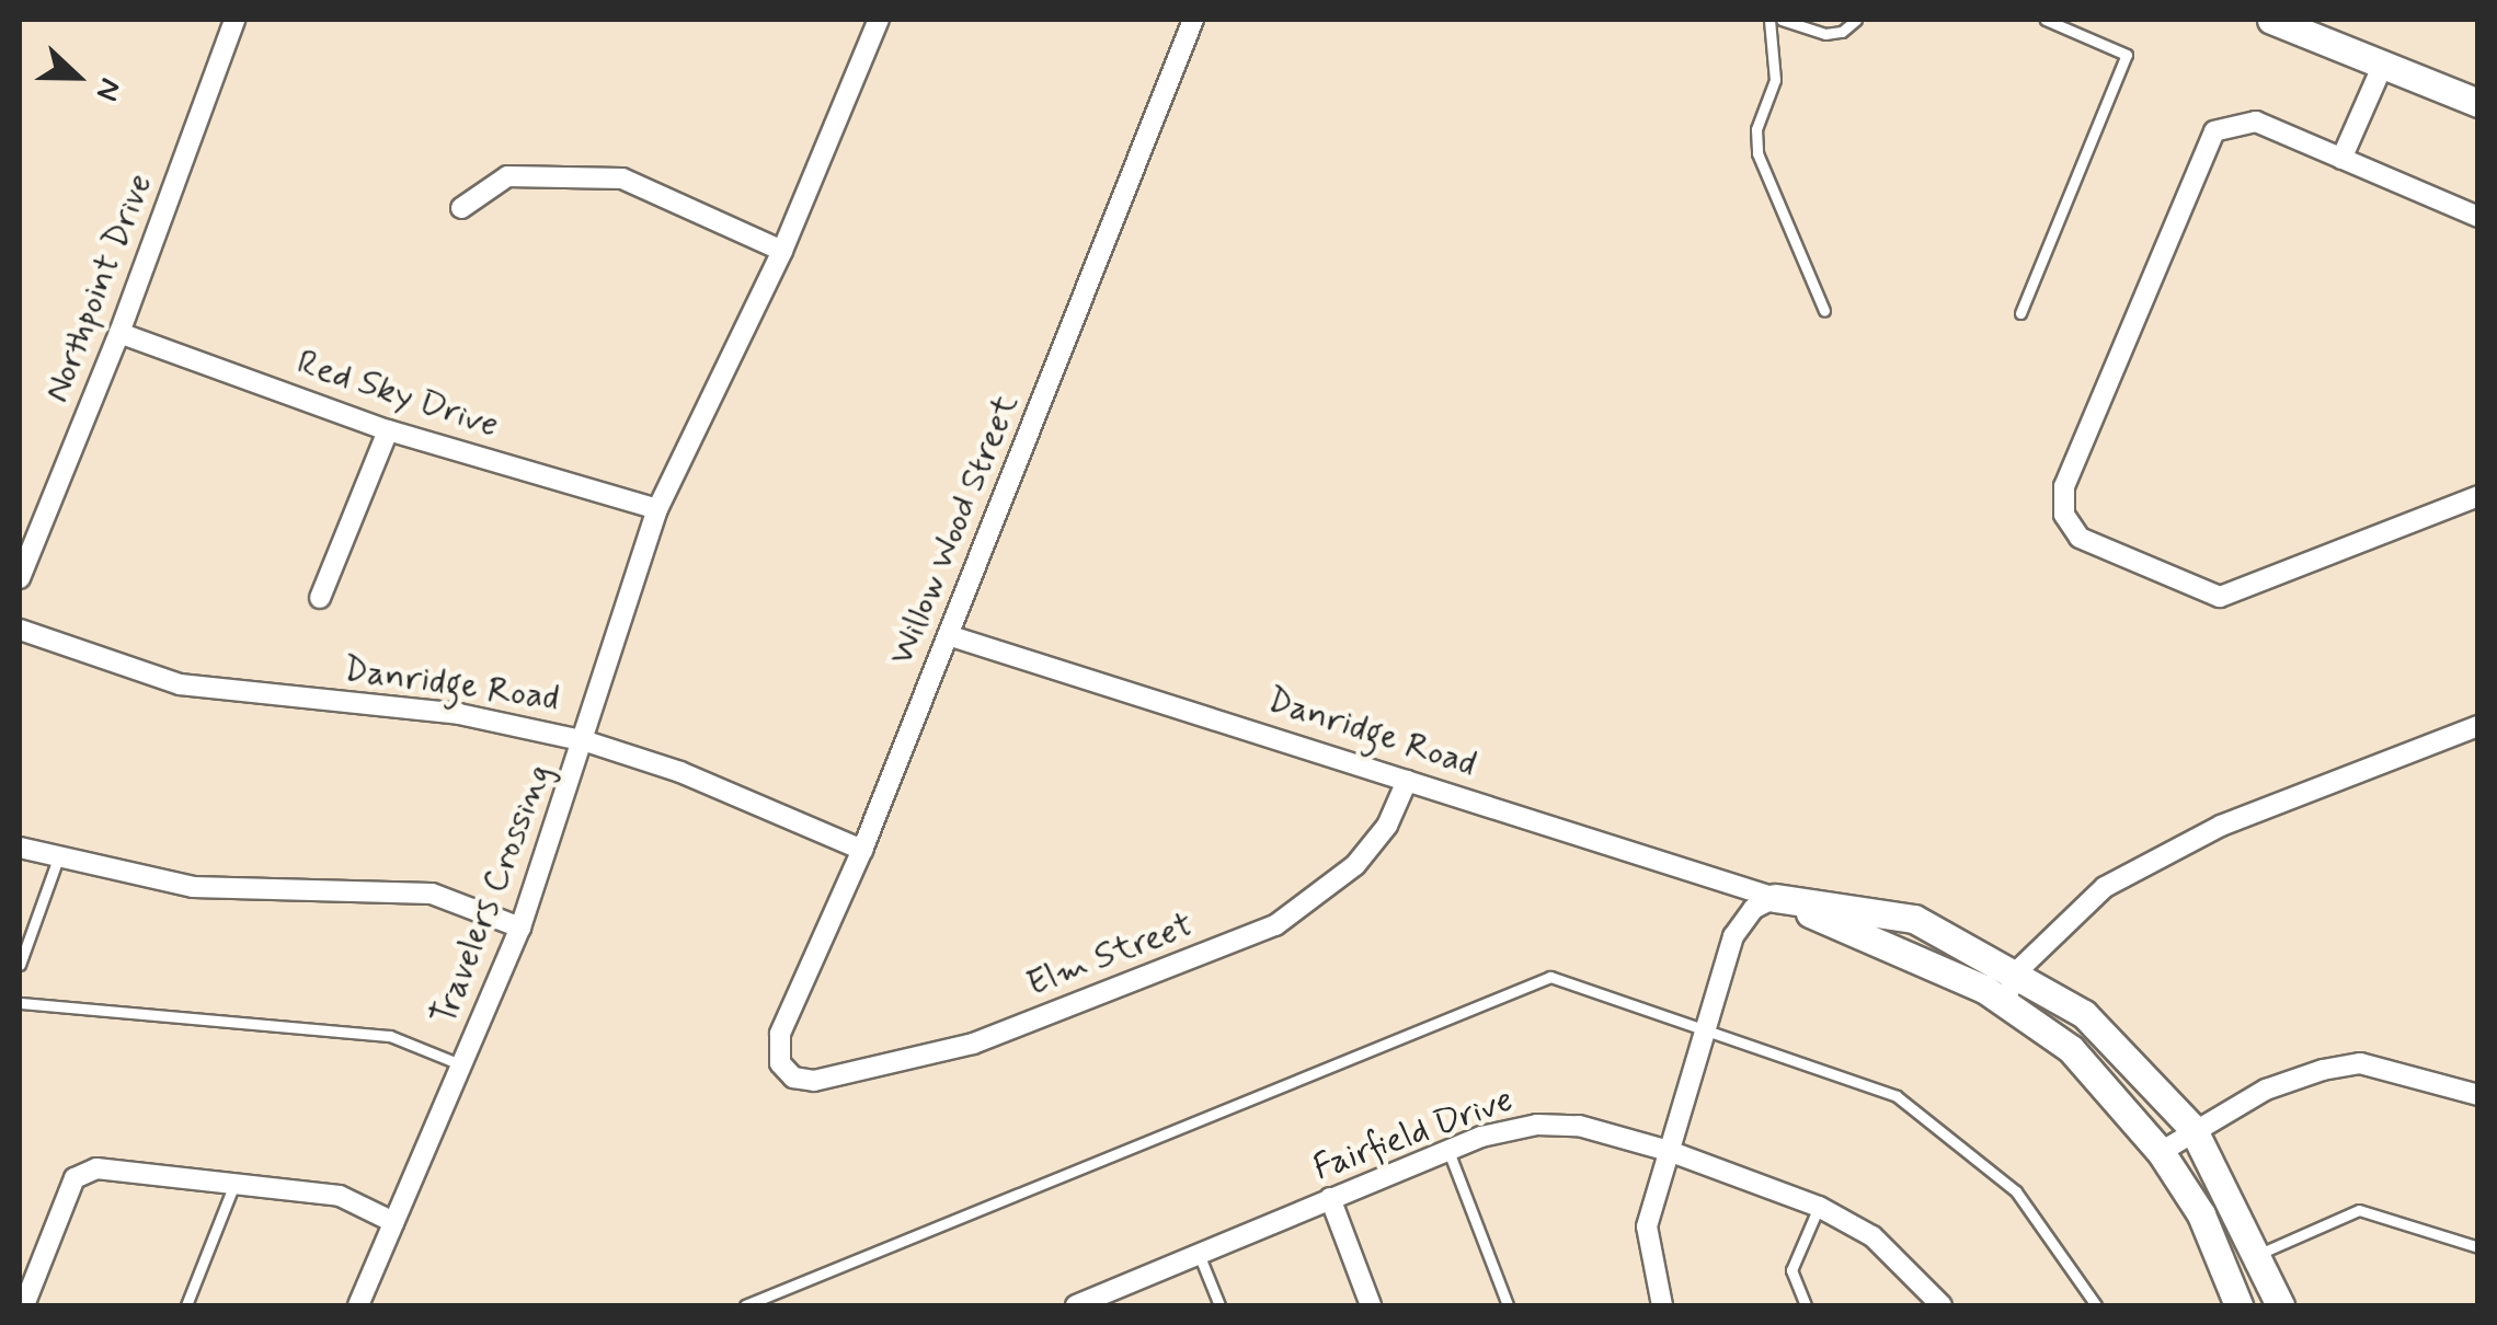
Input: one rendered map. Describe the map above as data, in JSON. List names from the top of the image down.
{
  "streets": {
    "street": [
      "Northpoint Drive",
      "Red Sky Drive",
      "Willow Wood Street",
      "Danridge Road",
      "Travelers Crossing",
      "Elm Street",
      "Fairfield Drive"
    ]
  },
  "crossings": [
    ["Northpoint Drive", "Red Sky Drive"],
    ["Red Sky Drive", "Travelers Crossing"],
    ["Willow Wood Street", "Danridge Road"],
    ["Willow Wood Street", "Elm Street"],
    ["Danridge Road", "Travelers Crossing"],
    ["Danridge Road", "Elm Street"]
  ],
  "north": "right"
}
